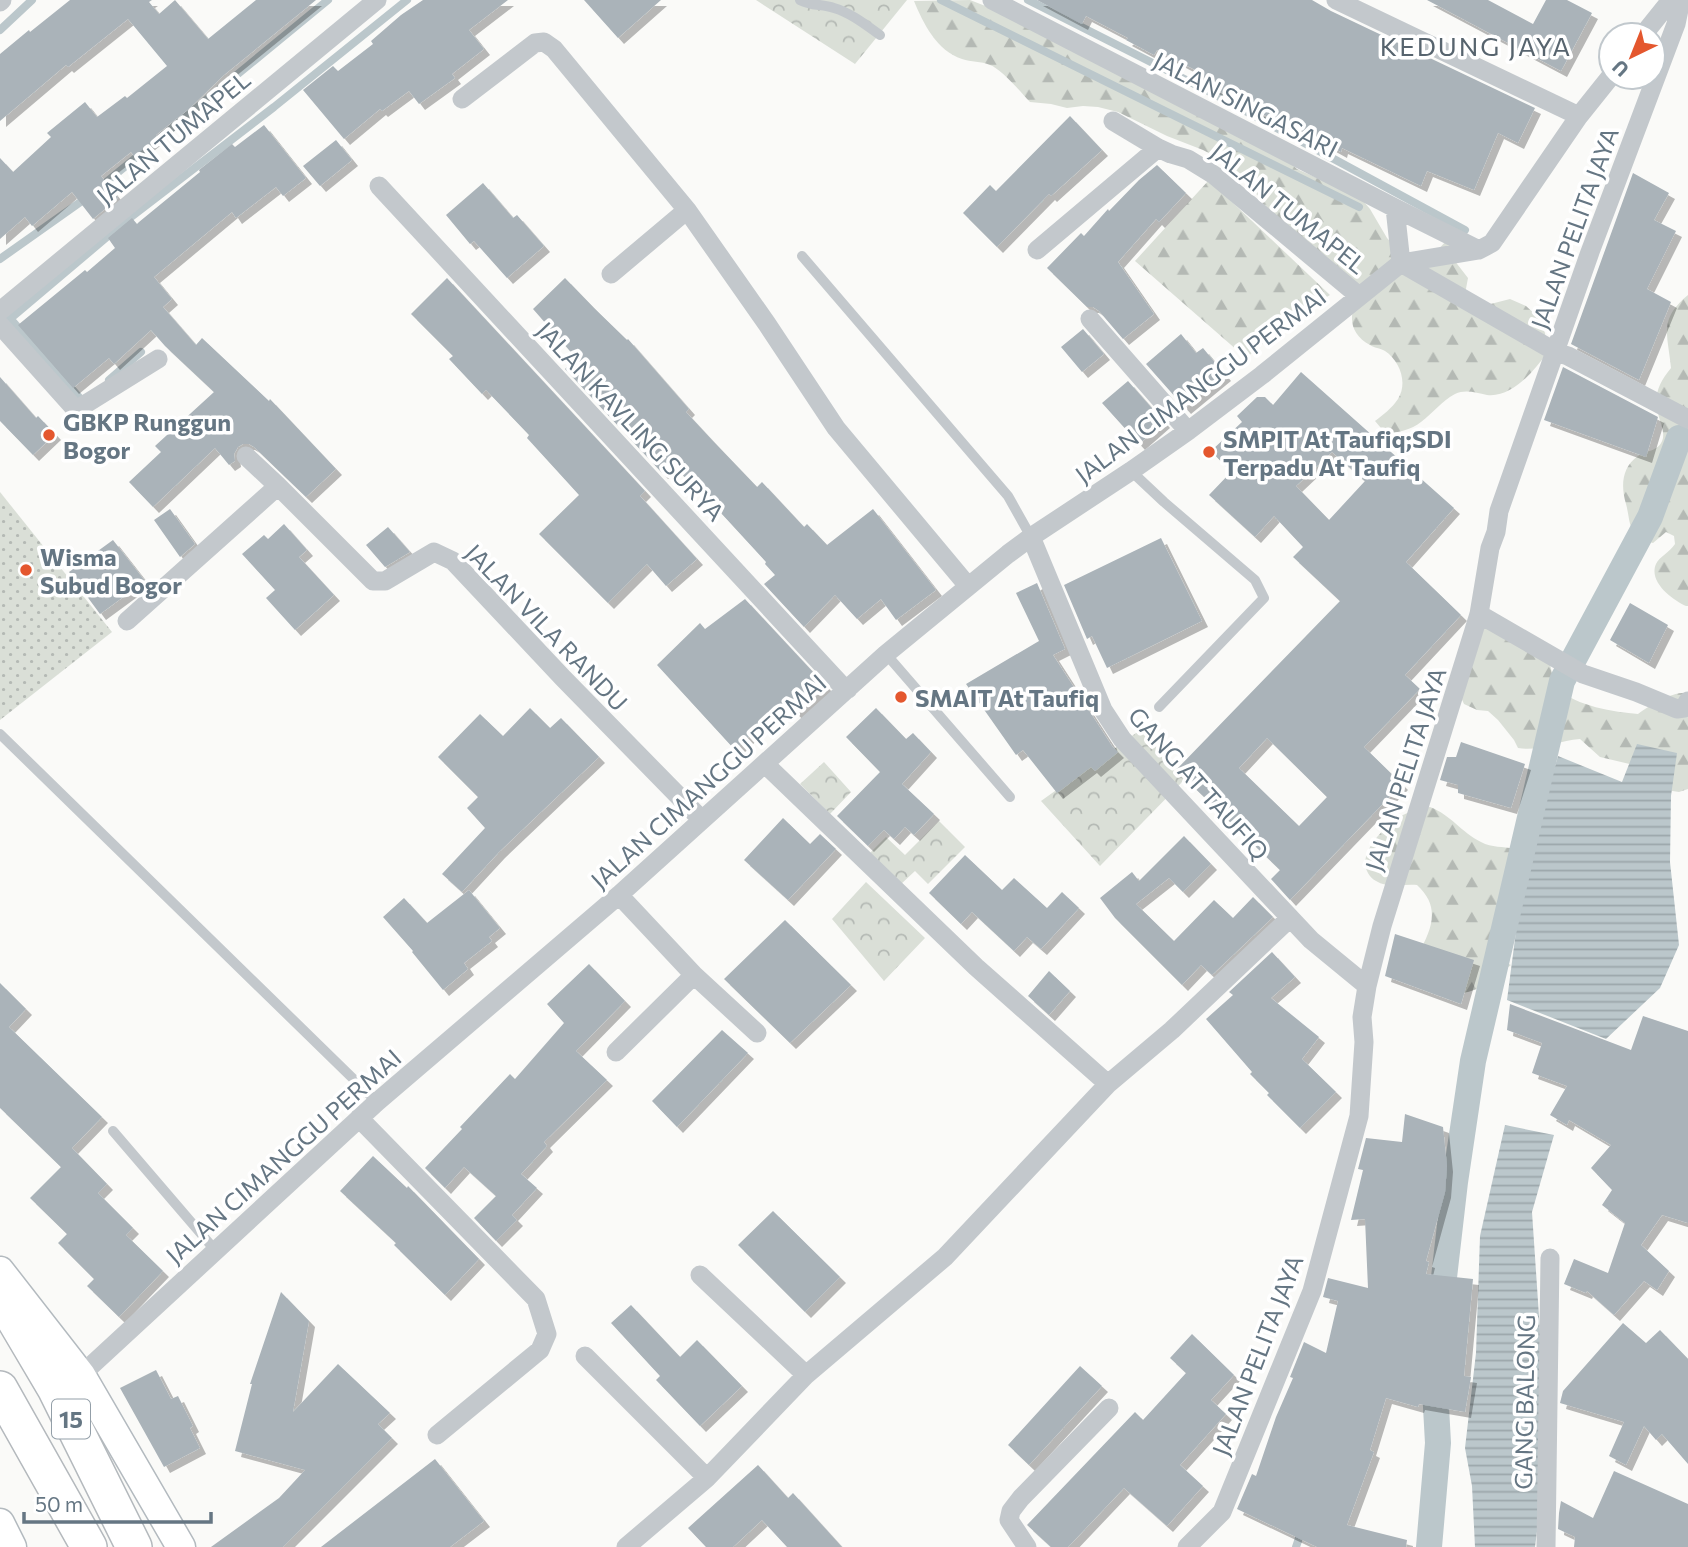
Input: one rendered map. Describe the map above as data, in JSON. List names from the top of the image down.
{
  "streets": {
    "highway": ["15"],
    "street": [
      "JALAN SINGASARI",
      "JALAN TUMAPEL",
      "JALAN PELITA JAYA",
      "JALAN CIMANGGU PERMAI",
      "JALAN KAVLING SURYA",
      "JALAN VILA RANDU",
      "GANG AT TAUFIQ",
      "GANG BALONG"
    ]
  },
  "crossings": [
    ["JALAN SINGASARI", "JALAN CIMANGGU PERMAI"],
    ["JALAN TUMAPEL", "JALAN CIMANGGU PERMAI"],
    ["JALAN PELITA JAYA", "GANG AT TAUFIQ"],
    ["JALAN CIMANGGU PERMAI", "JALAN KAVLING SURYA"],
    ["JALAN CIMANGGU PERMAI", "JALAN VILA RANDU"],
    ["JALAN CIMANGGU PERMAI", "GANG AT TAUFIQ"]
  ],
  "districts": ["KEDUNG JAYA"],
  "places": [
    "GBKP Runggun Bogor",
    "SMPIT At Taufiq;SDI Terpadu At Taufiq",
    "Wisma Subud Bogor",
    "SMAIT At Taufiq"
  ],
  "scale_bar": "50 m",
  "north": "bottom left"
}
